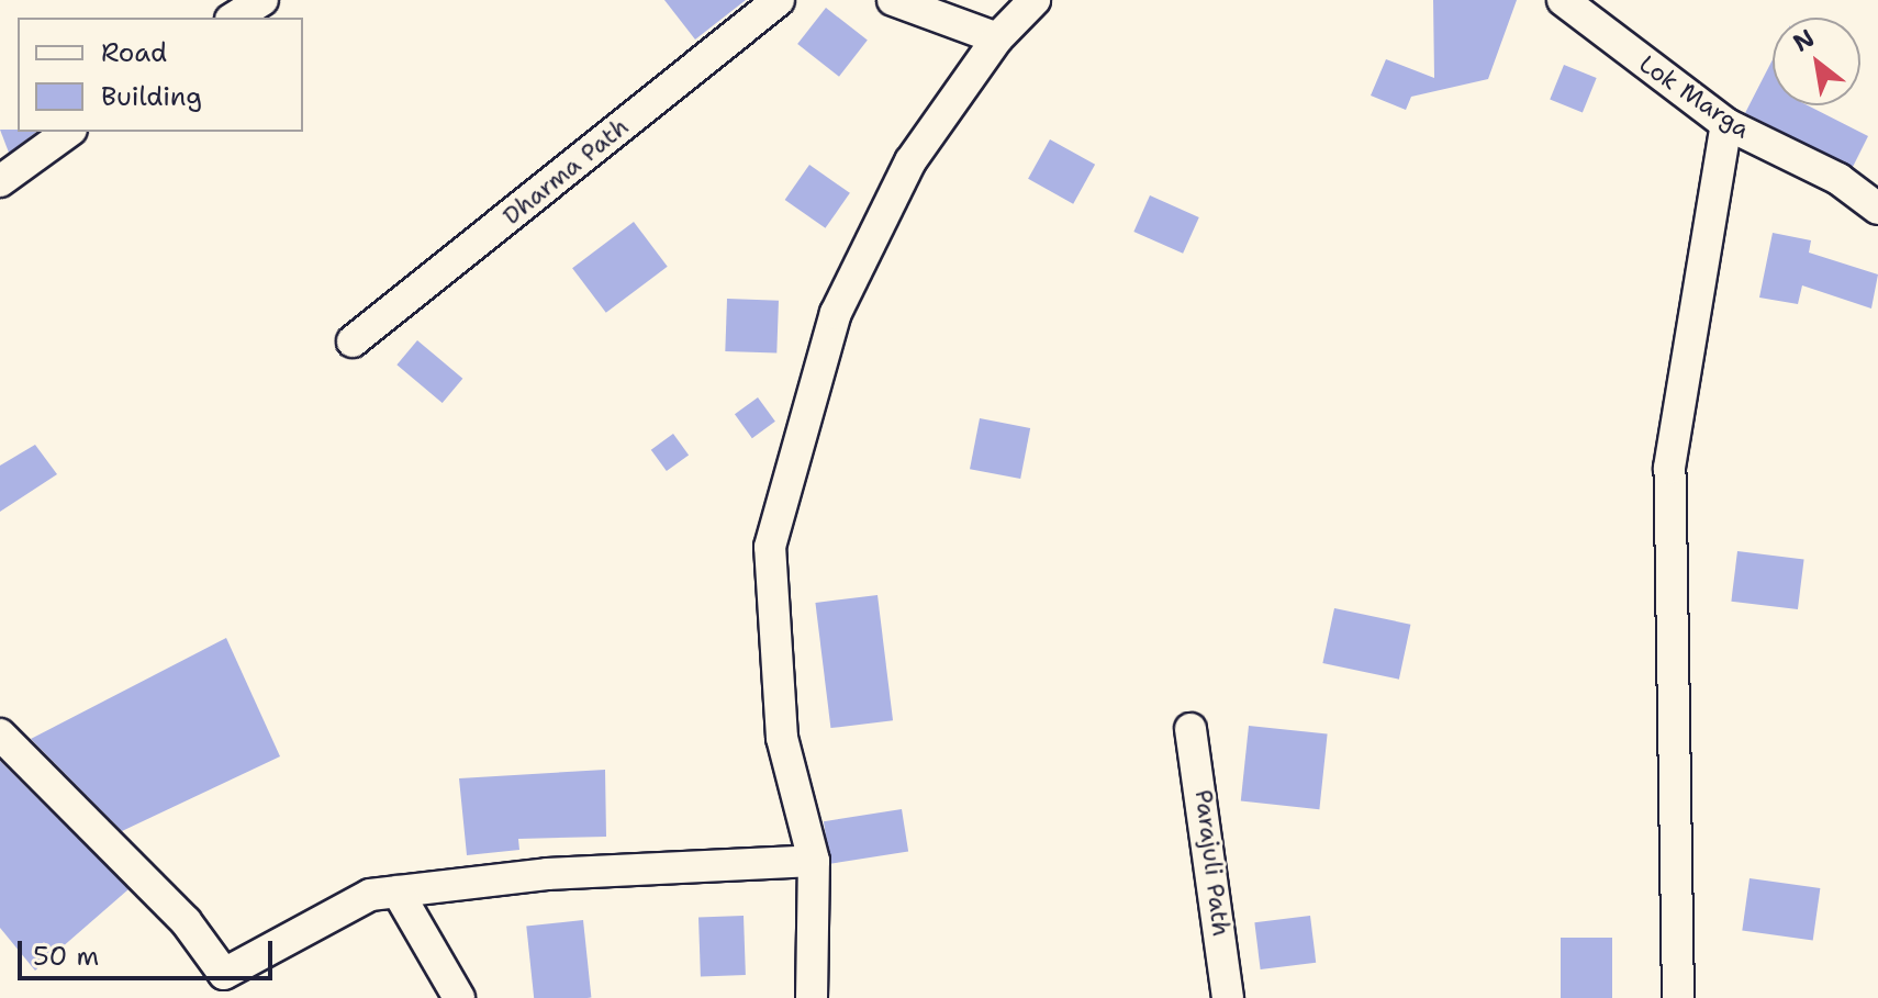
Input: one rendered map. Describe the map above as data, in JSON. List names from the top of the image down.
{
  "streets": {
    "street": ["Lok Marga", "Dharma Path", "Parajuli Path"]
  },
  "legend": ["Road", "Building"],
  "scale_bar": "50 m",
  "north": "top left"
}
